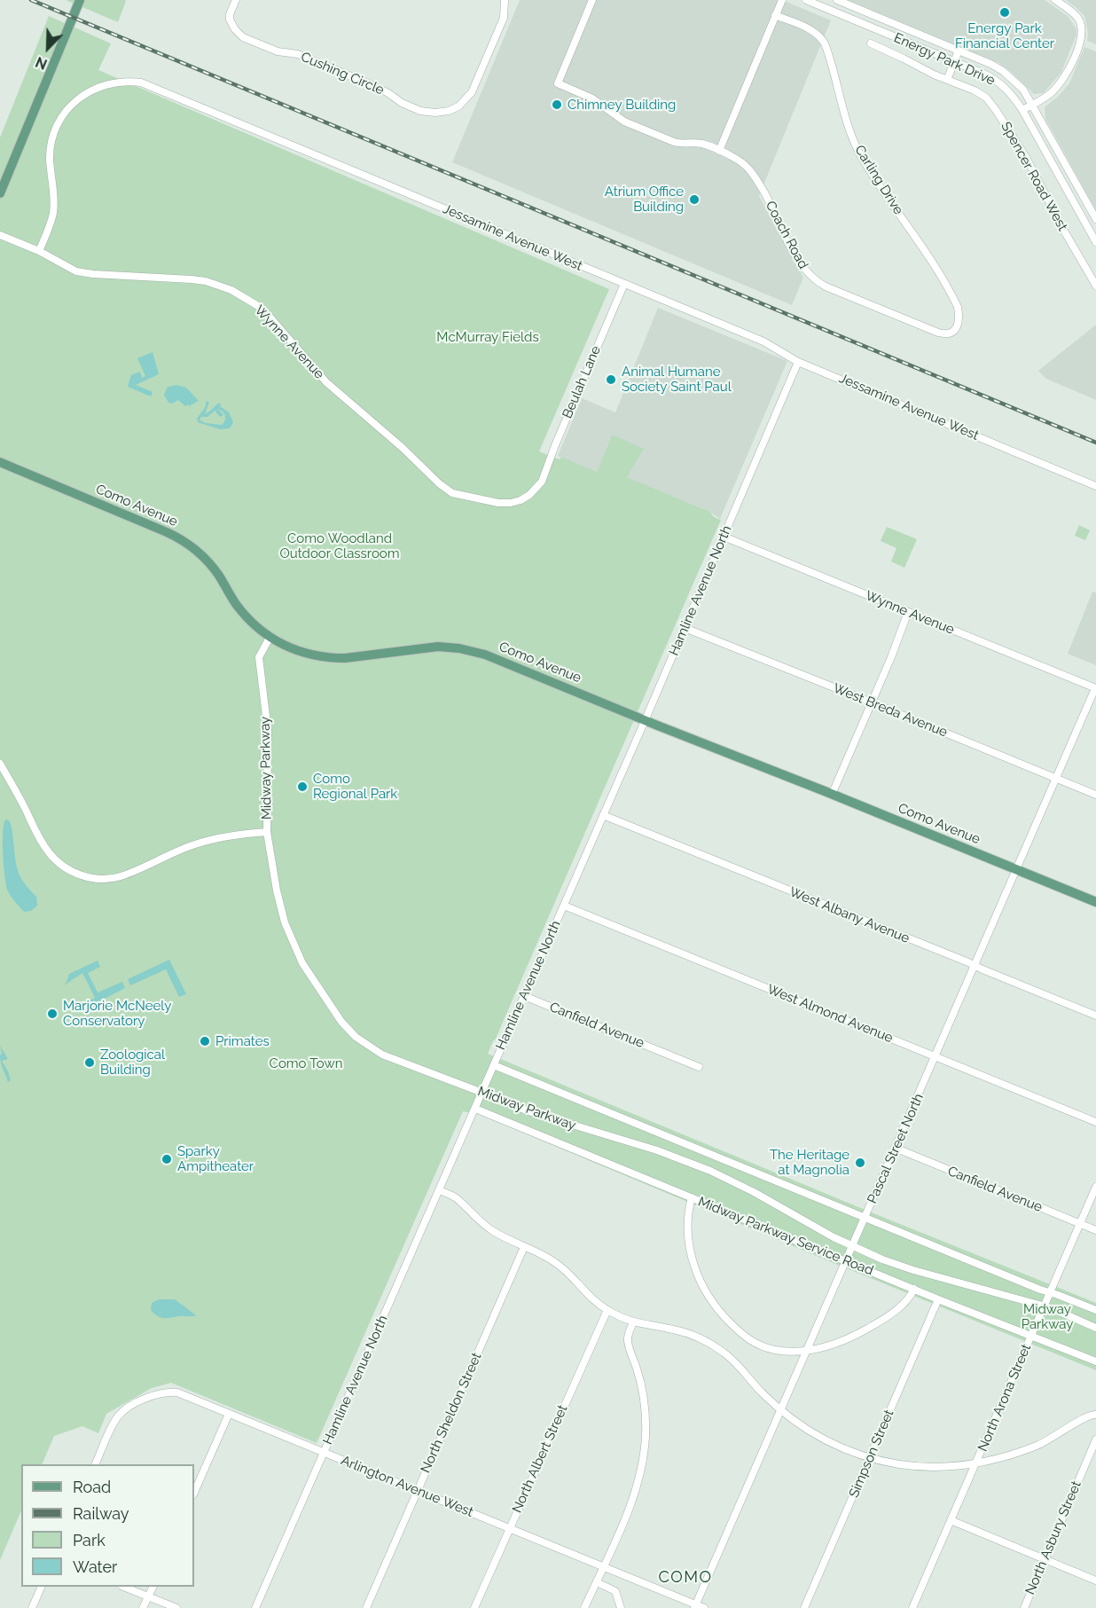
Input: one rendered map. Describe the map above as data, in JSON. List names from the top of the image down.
{
  "streets": {
    "main road": ["Como Avenue"],
    "street": [
      "Energy Park Drive",
      "Cushing Circle",
      "Spencer Road West",
      "Carling Drive",
      "Coach Road",
      "Jessamine Avenue West",
      "Wynne Avenue",
      "Beulah Lane",
      "Hamline Avenue North",
      "West Breda Avenue",
      "Midway Parkway",
      "West Albany Avenue",
      "West Almond Avenue",
      "Canfield Avenue",
      "Pascal Street North",
      "Midway Parkway Service Road",
      "North Arona Street",
      "North Sheldon Street",
      "Simpson Street",
      "North Albert Street",
      "Arlington Avenue West",
      "North Asbury Street"
    ]
  },
  "crossings": [
    ["Carling Drive", "Coach Road"],
    ["Jessamine Avenue West", "Wynne Avenue"],
    ["Jessamine Avenue West", "Beulah Lane"],
    ["Jessamine Avenue West", "Hamline Avenue North"],
    ["Wynne Avenue", "Beulah Lane"],
    ["Wynne Avenue", "Hamline Avenue North"],
    ["Wynne Avenue", "Pascal Street North"],
    ["Como Avenue", "Hamline Avenue North"],
    ["Como Avenue", "Midway Parkway"],
    ["Como Avenue", "Pascal Street North"],
    ["Hamline Avenue North", "West Breda Avenue"],
    ["Hamline Avenue North", "Midway Parkway"],
    ["Hamline Avenue North", "West Albany Avenue"],
    ["Hamline Avenue North", "West Almond Avenue"],
    ["Hamline Avenue North", "Canfield Avenue"],
    ["Hamline Avenue North", "Midway Parkway Service Road"],
    ["Hamline Avenue North", "Arlington Avenue West"],
    ["West Breda Avenue", "Pascal Street North"],
    ["Midway Parkway", "Pascal Street North"],
    ["Midway Parkway", "North Arona Street"],
    ["West Albany Avenue", "Pascal Street North"],
    ["West Almond Avenue", "Pascal Street North"],
    ["Canfield Avenue", "Pascal Street North"],
    ["Canfield Avenue", "North Arona Street"],
    ["Pascal Street North", "Midway Parkway Service Road"],
    ["Pascal Street North", "Arlington Avenue West"],
    ["Midway Parkway Service Road", "North Arona Street"],
    ["Midway Parkway Service Road", "Simpson Street"],
    ["North Sheldon Street", "Arlington Avenue West"],
    ["North Albert Street", "Arlington Avenue West"]
  ],
  "districts": ["COMO"],
  "parks": [
    "McMurray Fields",
    "Como Woodland Outdoor Classroom",
    "Como Town",
    "Midway Parkway"
  ],
  "places": [
    "Energy Park Financial Center",
    "Chimney Building",
    "Atrium Office Building",
    "Animal Humane Society Saint Paul",
    "Como Regional Park",
    "Marjorie McNeely Conservatory",
    "Primates",
    "Zoological Building",
    "Sparky Ampitheater",
    "The Heritage at Magnolia"
  ],
  "legend": [
    "Road",
    "Railway",
    "Park",
    "Water"
  ],
  "north": "bottom left"
}
